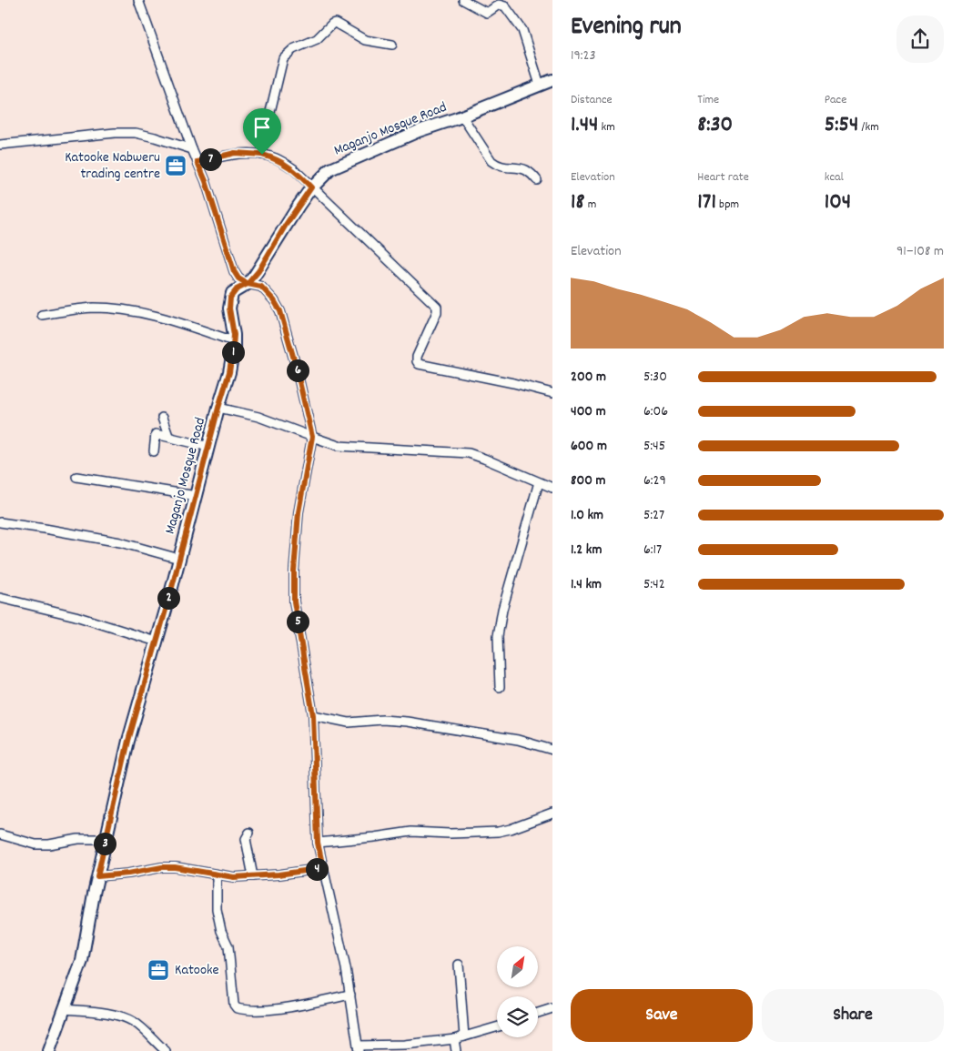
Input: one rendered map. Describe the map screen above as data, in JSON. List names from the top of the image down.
{
  "streets": {
    "street": ["Maganjo Mosque Road"]
  },
  "places": {
    "office": ["Katooke Nabweru trading centre", "Katooke"]
  },
  "north": "top right",
  "page": {
    "heading": ["Evening run", "19:23"],
    "stats": [
      ["Distance", "1.44 km"],
      ["Time", "8:30"],
      ["Pace", "5:54 /km"],
      ["Elevation", "18 m"],
      ["Heart rate", "171 bpm"],
      ["kcal", "104"]
    ],
    "pins": [
      "7",
      "1",
      "6",
      "2",
      "5",
      "3",
      "4"
    ],
    "chart": ["Elevation", "91–108 m"],
    "list": [
      {
        "name": "200 m",
        "note": "5:30"
      },
      {
        "name": "400 m",
        "note": "6:06"
      },
      {
        "name": "600 m",
        "note": "5:45"
      },
      {
        "name": "800 m",
        "note": "6:29"
      },
      {
        "name": "1.0 km",
        "note": "5:27"
      },
      {
        "name": "1.2 km",
        "note": "6:17"
      },
      {
        "name": "1.4 km",
        "note": "5:42"
      }
    ],
    "buttons": ["Save", "Share"]
  }
}
